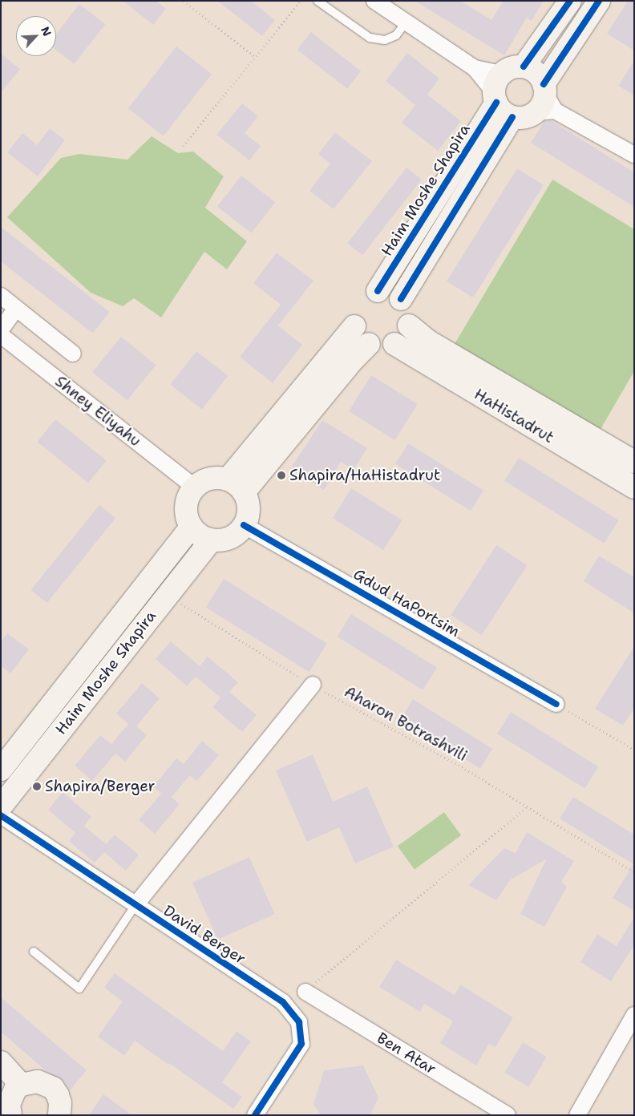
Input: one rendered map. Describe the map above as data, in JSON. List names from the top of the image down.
{
  "streets": {
    "street": [
      "Haim Moshe Shapira",
      "Shney Eliyahu",
      "HaHistadrut",
      "Gdud HaPortsim",
      "David Berger",
      "Ben Atar"
    ],
    "path": ["Aharon Botrashvili"]
  },
  "crossings": [
    ["Haim Moshe Shapira", "Shney Eliyahu"],
    ["Haim Moshe Shapira", "HaHistadrut"],
    ["Haim Moshe Shapira", "Gdud HaPortsim"],
    ["Haim Moshe Shapira", "Aharon Botrashvili"],
    ["Shney Eliyahu", "Gdud HaPortsim"]
  ],
  "places": ["Shapira/HaHistadrut", "Shapira/Berger"],
  "north": "top right"
}
